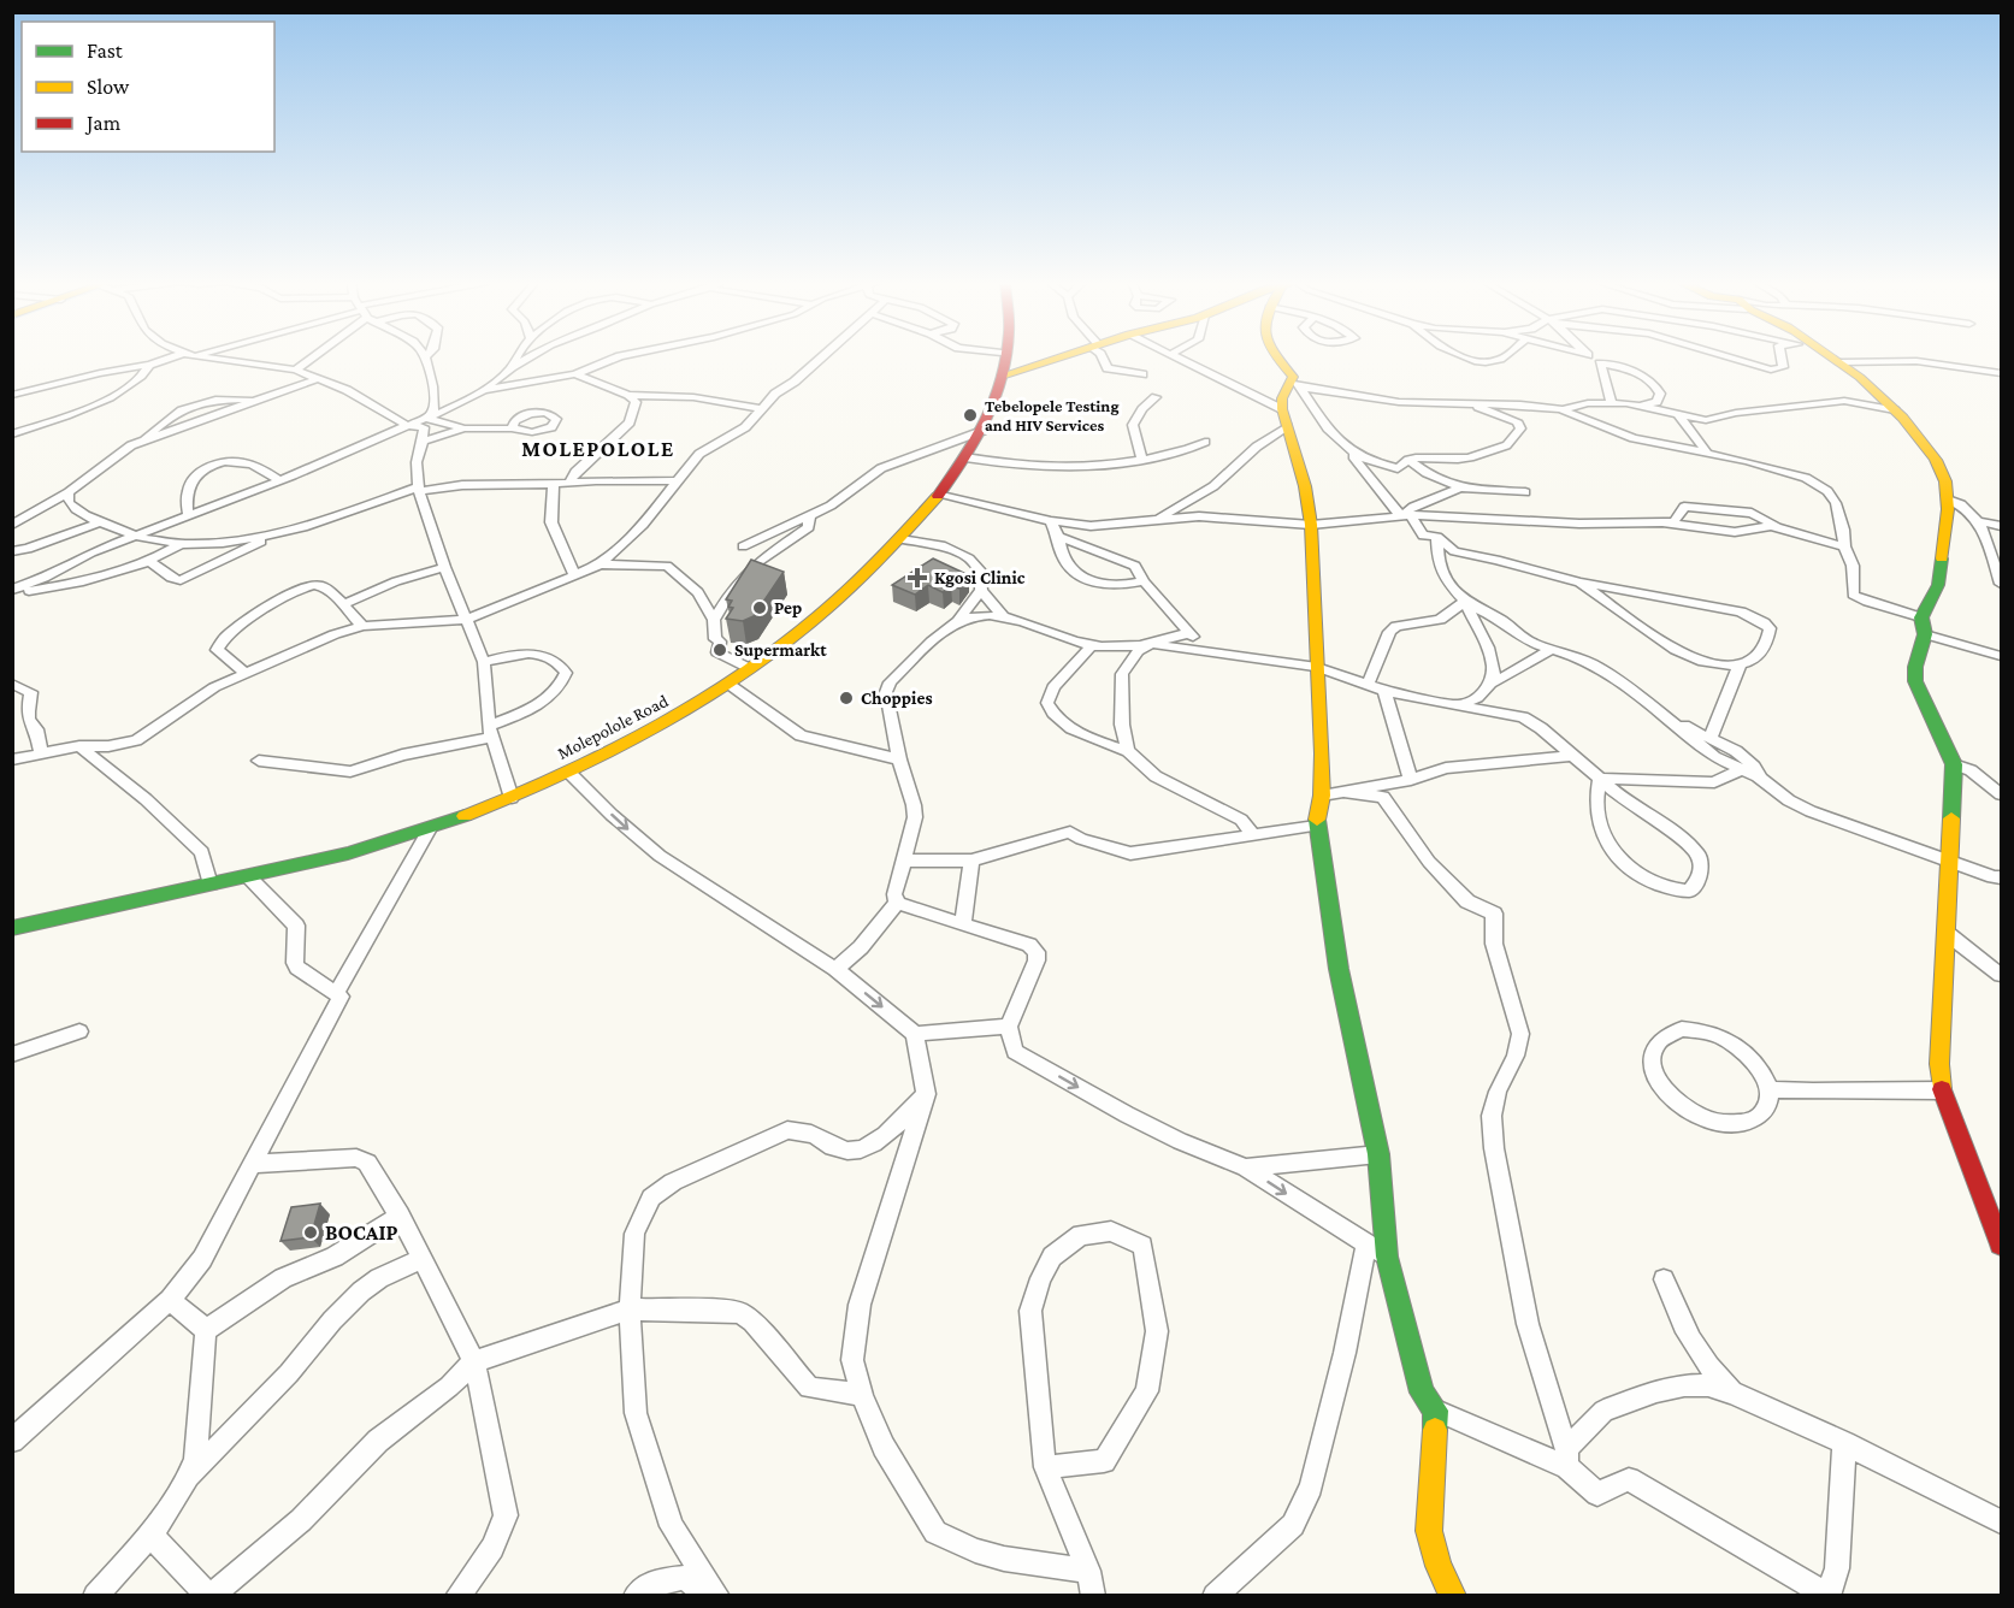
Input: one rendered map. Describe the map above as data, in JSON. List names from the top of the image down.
{
  "streets": {
    "street": ["Molepolole Road"]
  },
  "districts": ["MOLEPOLOLE"],
  "places": {
    "other": [
      "Tebelopele Testing and HIV Services",
      "Pep",
      "Supermarkt",
      "Choppies",
      "BOCAIP"
    ],
    "health": ["Kgosi Clinic"]
  },
  "legend": ["Fast", "Slow", "Jam"]
}
